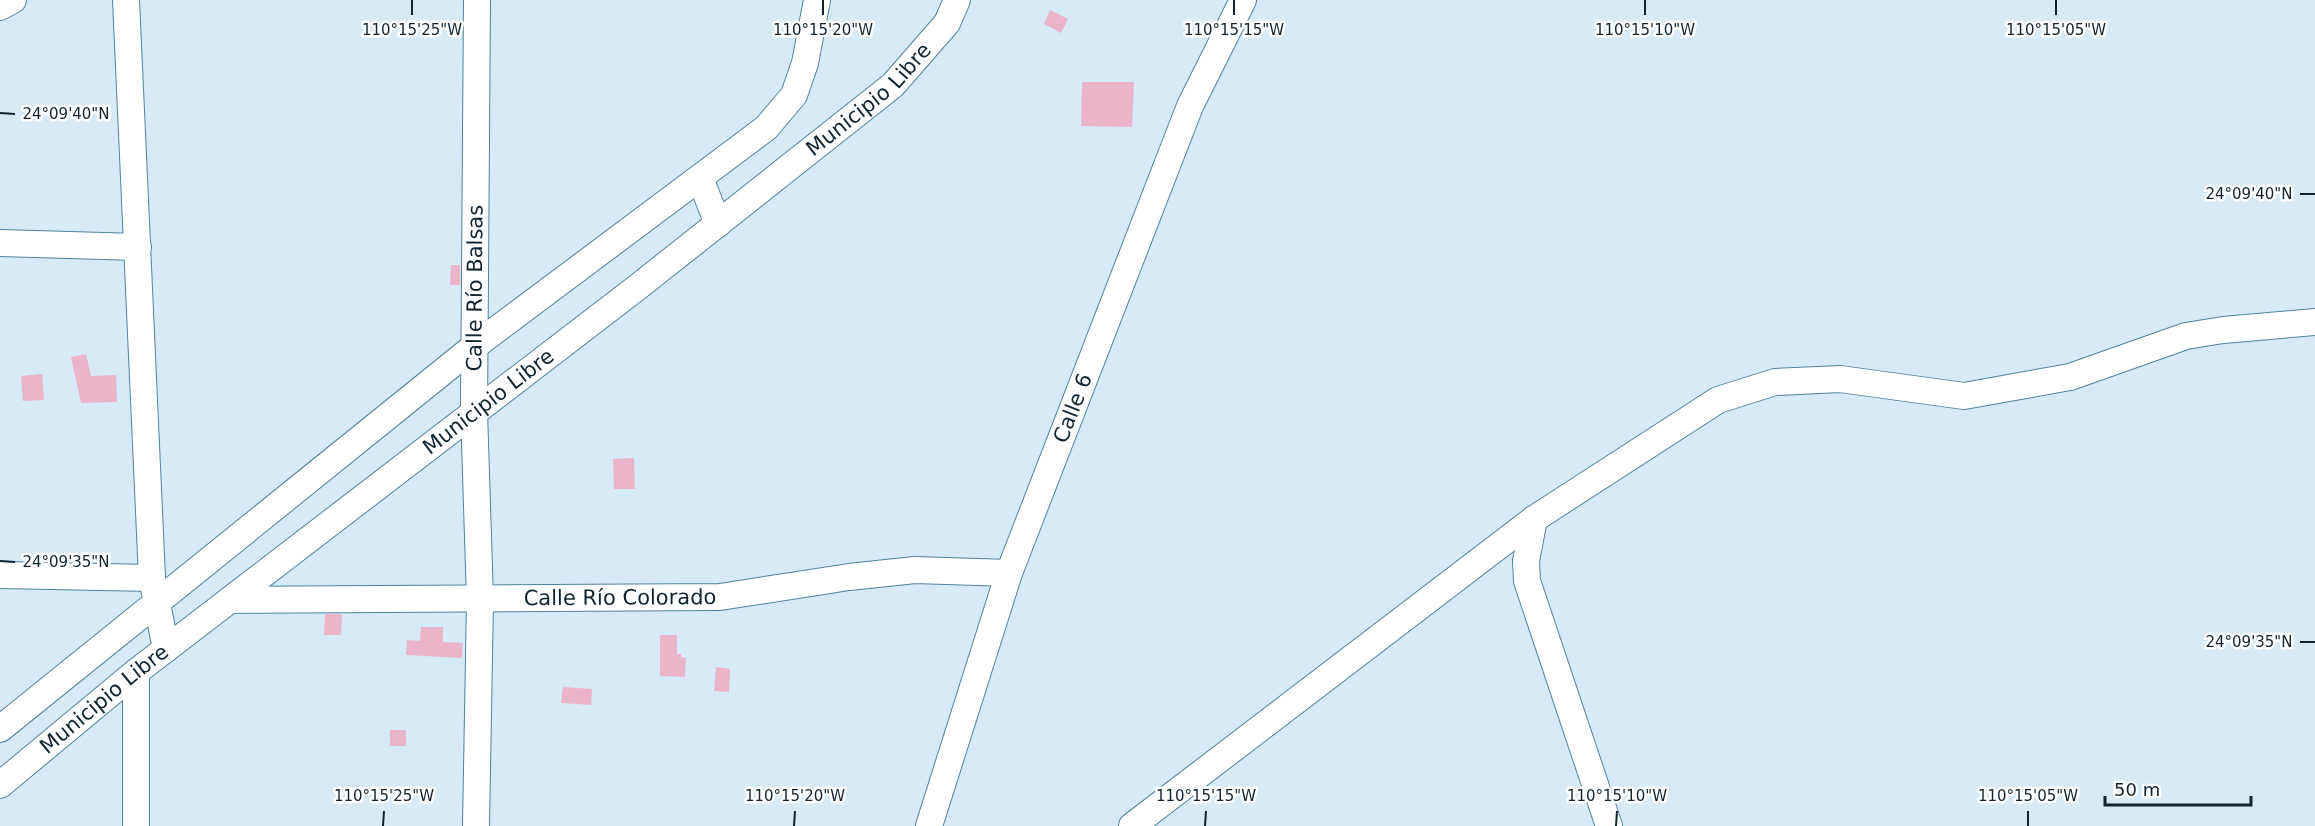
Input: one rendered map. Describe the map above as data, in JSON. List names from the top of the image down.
{
  "streets": {
    "street": [
      "Municipio Libre",
      "Calle Río Balsas",
      "Calle 6",
      "Calle Río Colorado"
    ]
  },
  "crossings": [
    ["Municipio Libre", "Calle Río Balsas"],
    ["Municipio Libre", "Calle Río Colorado"],
    ["Calle Río Balsas", "Calle Río Colorado"],
    ["Calle 6", "Calle Río Colorado"]
  ],
  "scale_bar": "50 m",
  "coordinates": [
    "110°15'25\"W",
    "110°15'20\"W",
    "110°15'15\"W",
    "110°15'10\"W",
    "110°15'05\"W",
    "24°09'40\"N",
    "24°09'35\"N"
  ]
}
